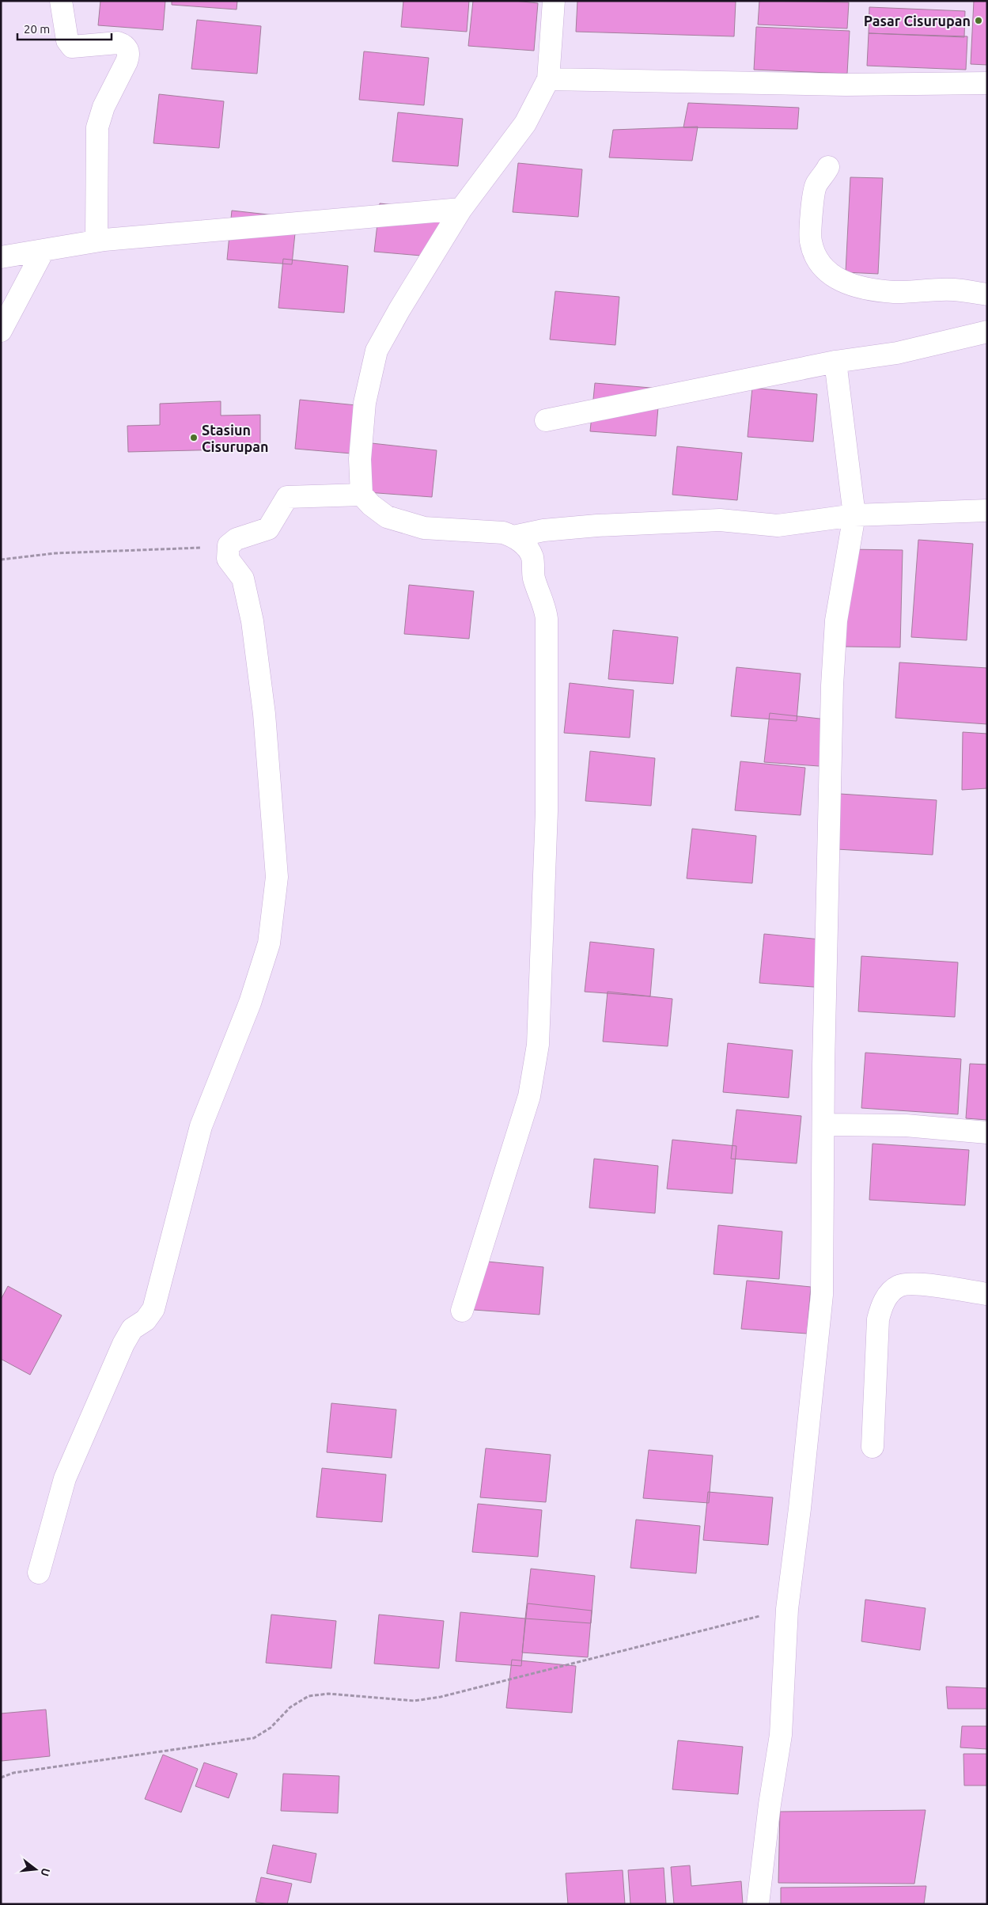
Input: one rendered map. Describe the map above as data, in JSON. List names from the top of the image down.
{
  "places": ["Pasar Cisurupan", "Stasiun Cisurupan"],
  "scale_bar": "20 m",
  "north": "right"
}
